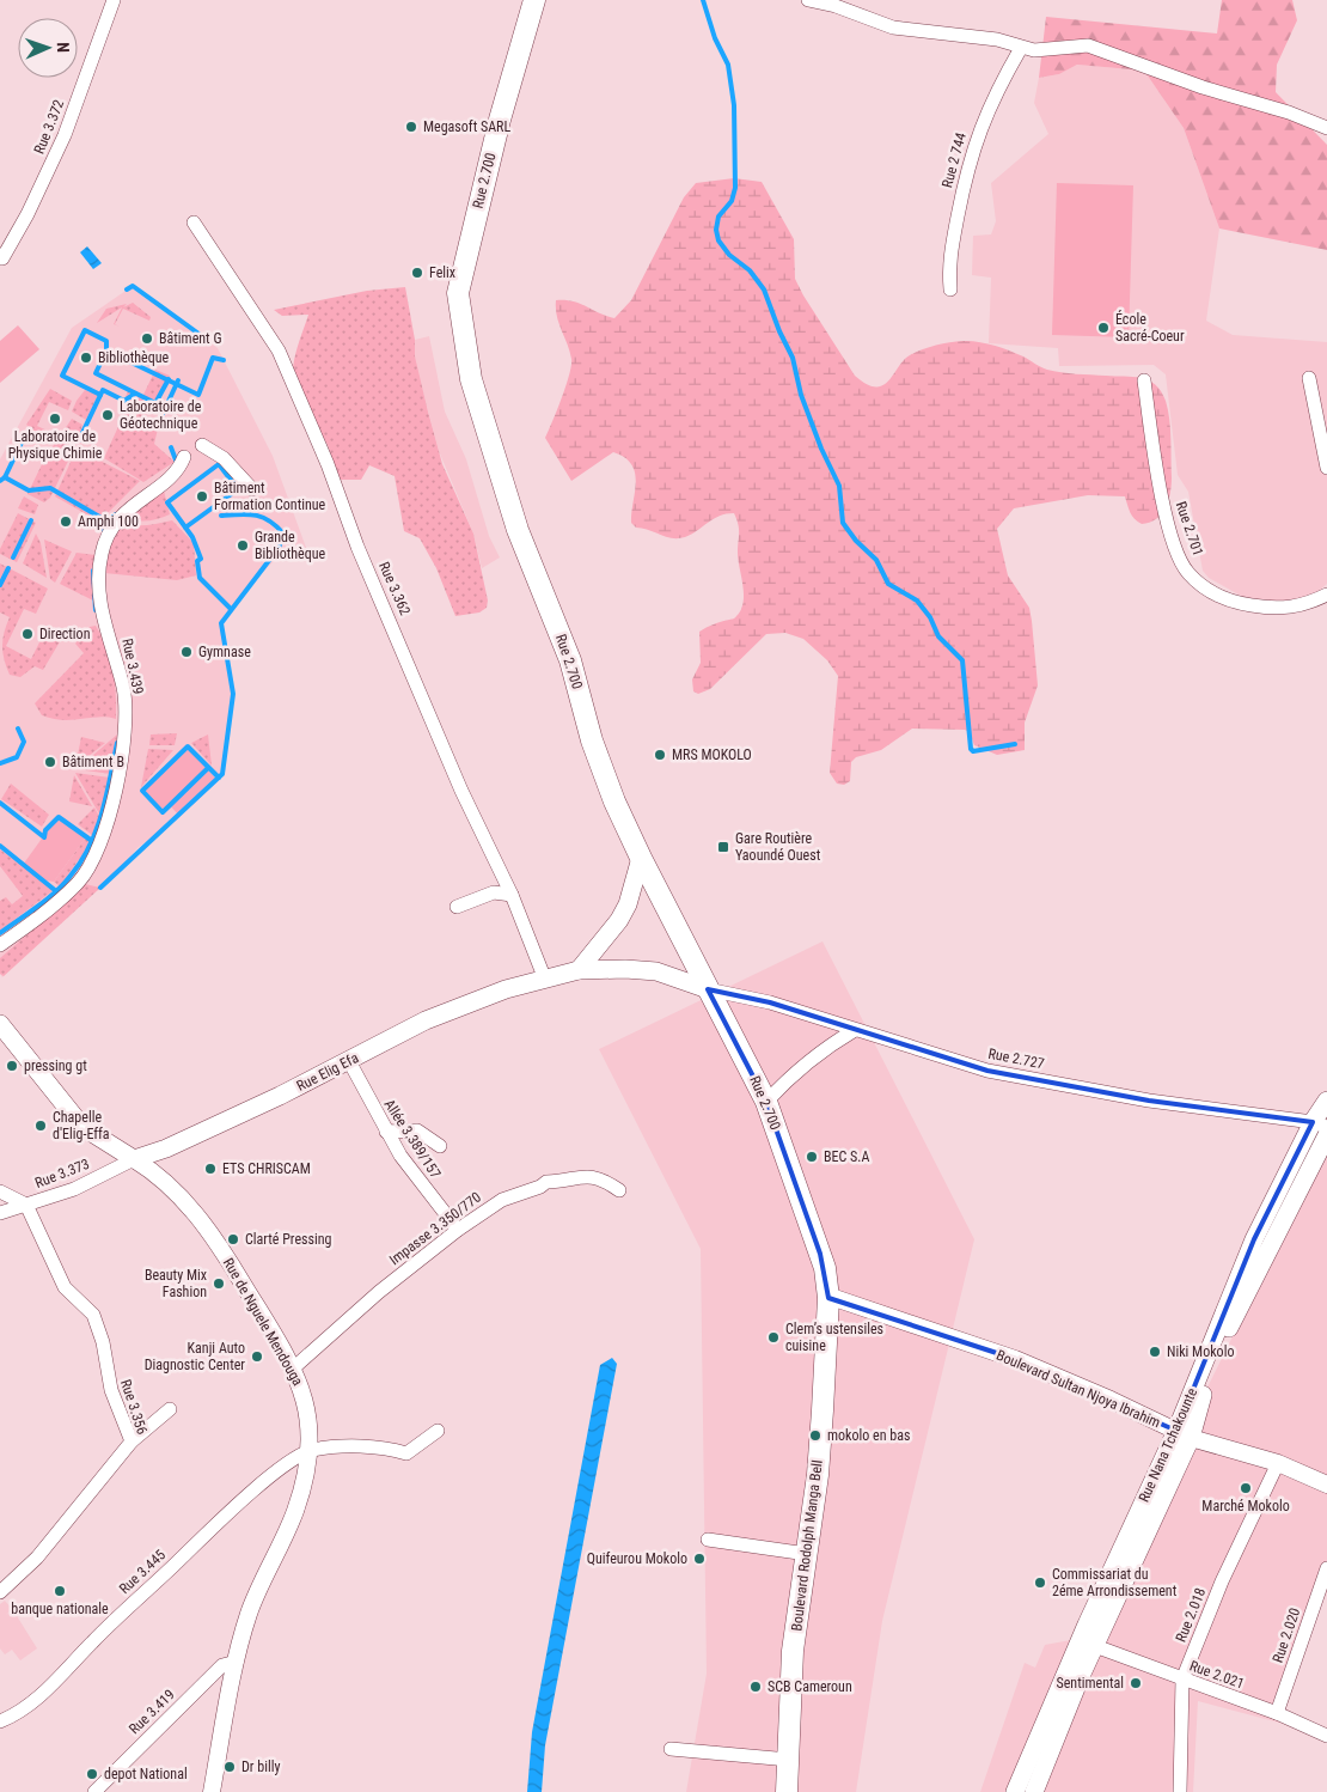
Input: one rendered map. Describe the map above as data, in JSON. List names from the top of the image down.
{
  "streets": {
    "main road": [
      "Rue 2.700",
      "Rue Elig Efa",
      "Rue Nana Tchakounte",
      "Boulevard Rodolph Manga Bell"
    ],
    "street": [
      "Rue 3.372",
      "Rue 2 744",
      "Rue 2.701",
      "Rue 3.362",
      "Rue 3.439",
      "Rue 2.727",
      "Allée 3.389/157",
      "Rue 3.373",
      "Impasse 3.350/770",
      "Rue de Nguele Mendouga",
      "Boulevard Sultan Njoya Ibrahim",
      "Rue 3.356",
      "Rue 3.445",
      "Rue 2.018",
      "Rue 2.020",
      "Rue 2.021",
      "Rue 3.419"
    ]
  },
  "crossings": [
    ["Rue 2.700", "Rue 2.727"],
    ["Rue 2.700", "Rue Elig Efa"],
    ["Rue 2.700", "Boulevard Sultan Njoya Ibrahim"],
    ["Rue 2.700", "Boulevard Rodolph Manga Bell"],
    ["Rue 3.362", "Rue Elig Efa"],
    ["Rue 2.727", "Rue Elig Efa"],
    ["Rue 2.727", "Rue Nana Tchakounte"],
    ["Rue Elig Efa", "Allée 3.389/157"],
    ["Rue Elig Efa", "Rue 3.373"],
    ["Rue Elig Efa", "Rue de Nguele Mendouga"],
    ["Allée 3.389/157", "Impasse 3.350/770"],
    ["Rue 3.373", "Rue de Nguele Mendouga"],
    ["Rue 3.373", "Rue 3.356"],
    ["Impasse 3.350/770", "Rue de Nguele Mendouga"],
    ["Rue de Nguele Mendouga", "Rue 3.445"],
    ["Rue de Nguele Mendouga", "Rue 3.419"],
    ["Boulevard Sultan Njoya Ibrahim", "Rue Nana Tchakounte"],
    ["Boulevard Sultan Njoya Ibrahim", "Boulevard Rodolph Manga Bell"],
    ["Boulevard Sultan Njoya Ibrahim", "Rue 2.018"],
    ["Rue Nana Tchakounte", "Rue 2.021"],
    ["Rue 2.018", "Rue 2.021"],
    ["Rue 2.020", "Rue 2.021"]
  ],
  "places": {
    "other": [
      "Megasoft SARL",
      "Felix",
      "École Sacré-Coeur",
      "Bâtiment G",
      "Bibliothèque",
      "Laboratoire de Géotechnique",
      "Laboratoire de Physique Chimie",
      "Bâtiment Formation Continue",
      "Amphi 100",
      "Grande Bibliothèque",
      "Direction",
      "Gymnase",
      "MRS MOKOLO",
      "Bâtiment B",
      "pressing gt",
      "Chapelle d'Elig-Effa",
      "BEC S.A",
      "ETS CHRISCAM",
      "Clarté Pressing",
      "Beauty Mix Fashion",
      "Clem’s ustensiles cuisine",
      "Niki Mokolo",
      "Kanji Auto Diagnostic Center",
      "mokolo en bas",
      "Marché Mokolo",
      "Quifeurou Mokolo",
      "Commissariat du 2éme Arrondissement",
      "banque nationale",
      "Sentimental",
      "SCB Cameroun",
      "Dr billy",
      "depot National"
    ],
    "transit": ["Gare Routière Yaoundé Ouest"]
  },
  "north": "right"
}
